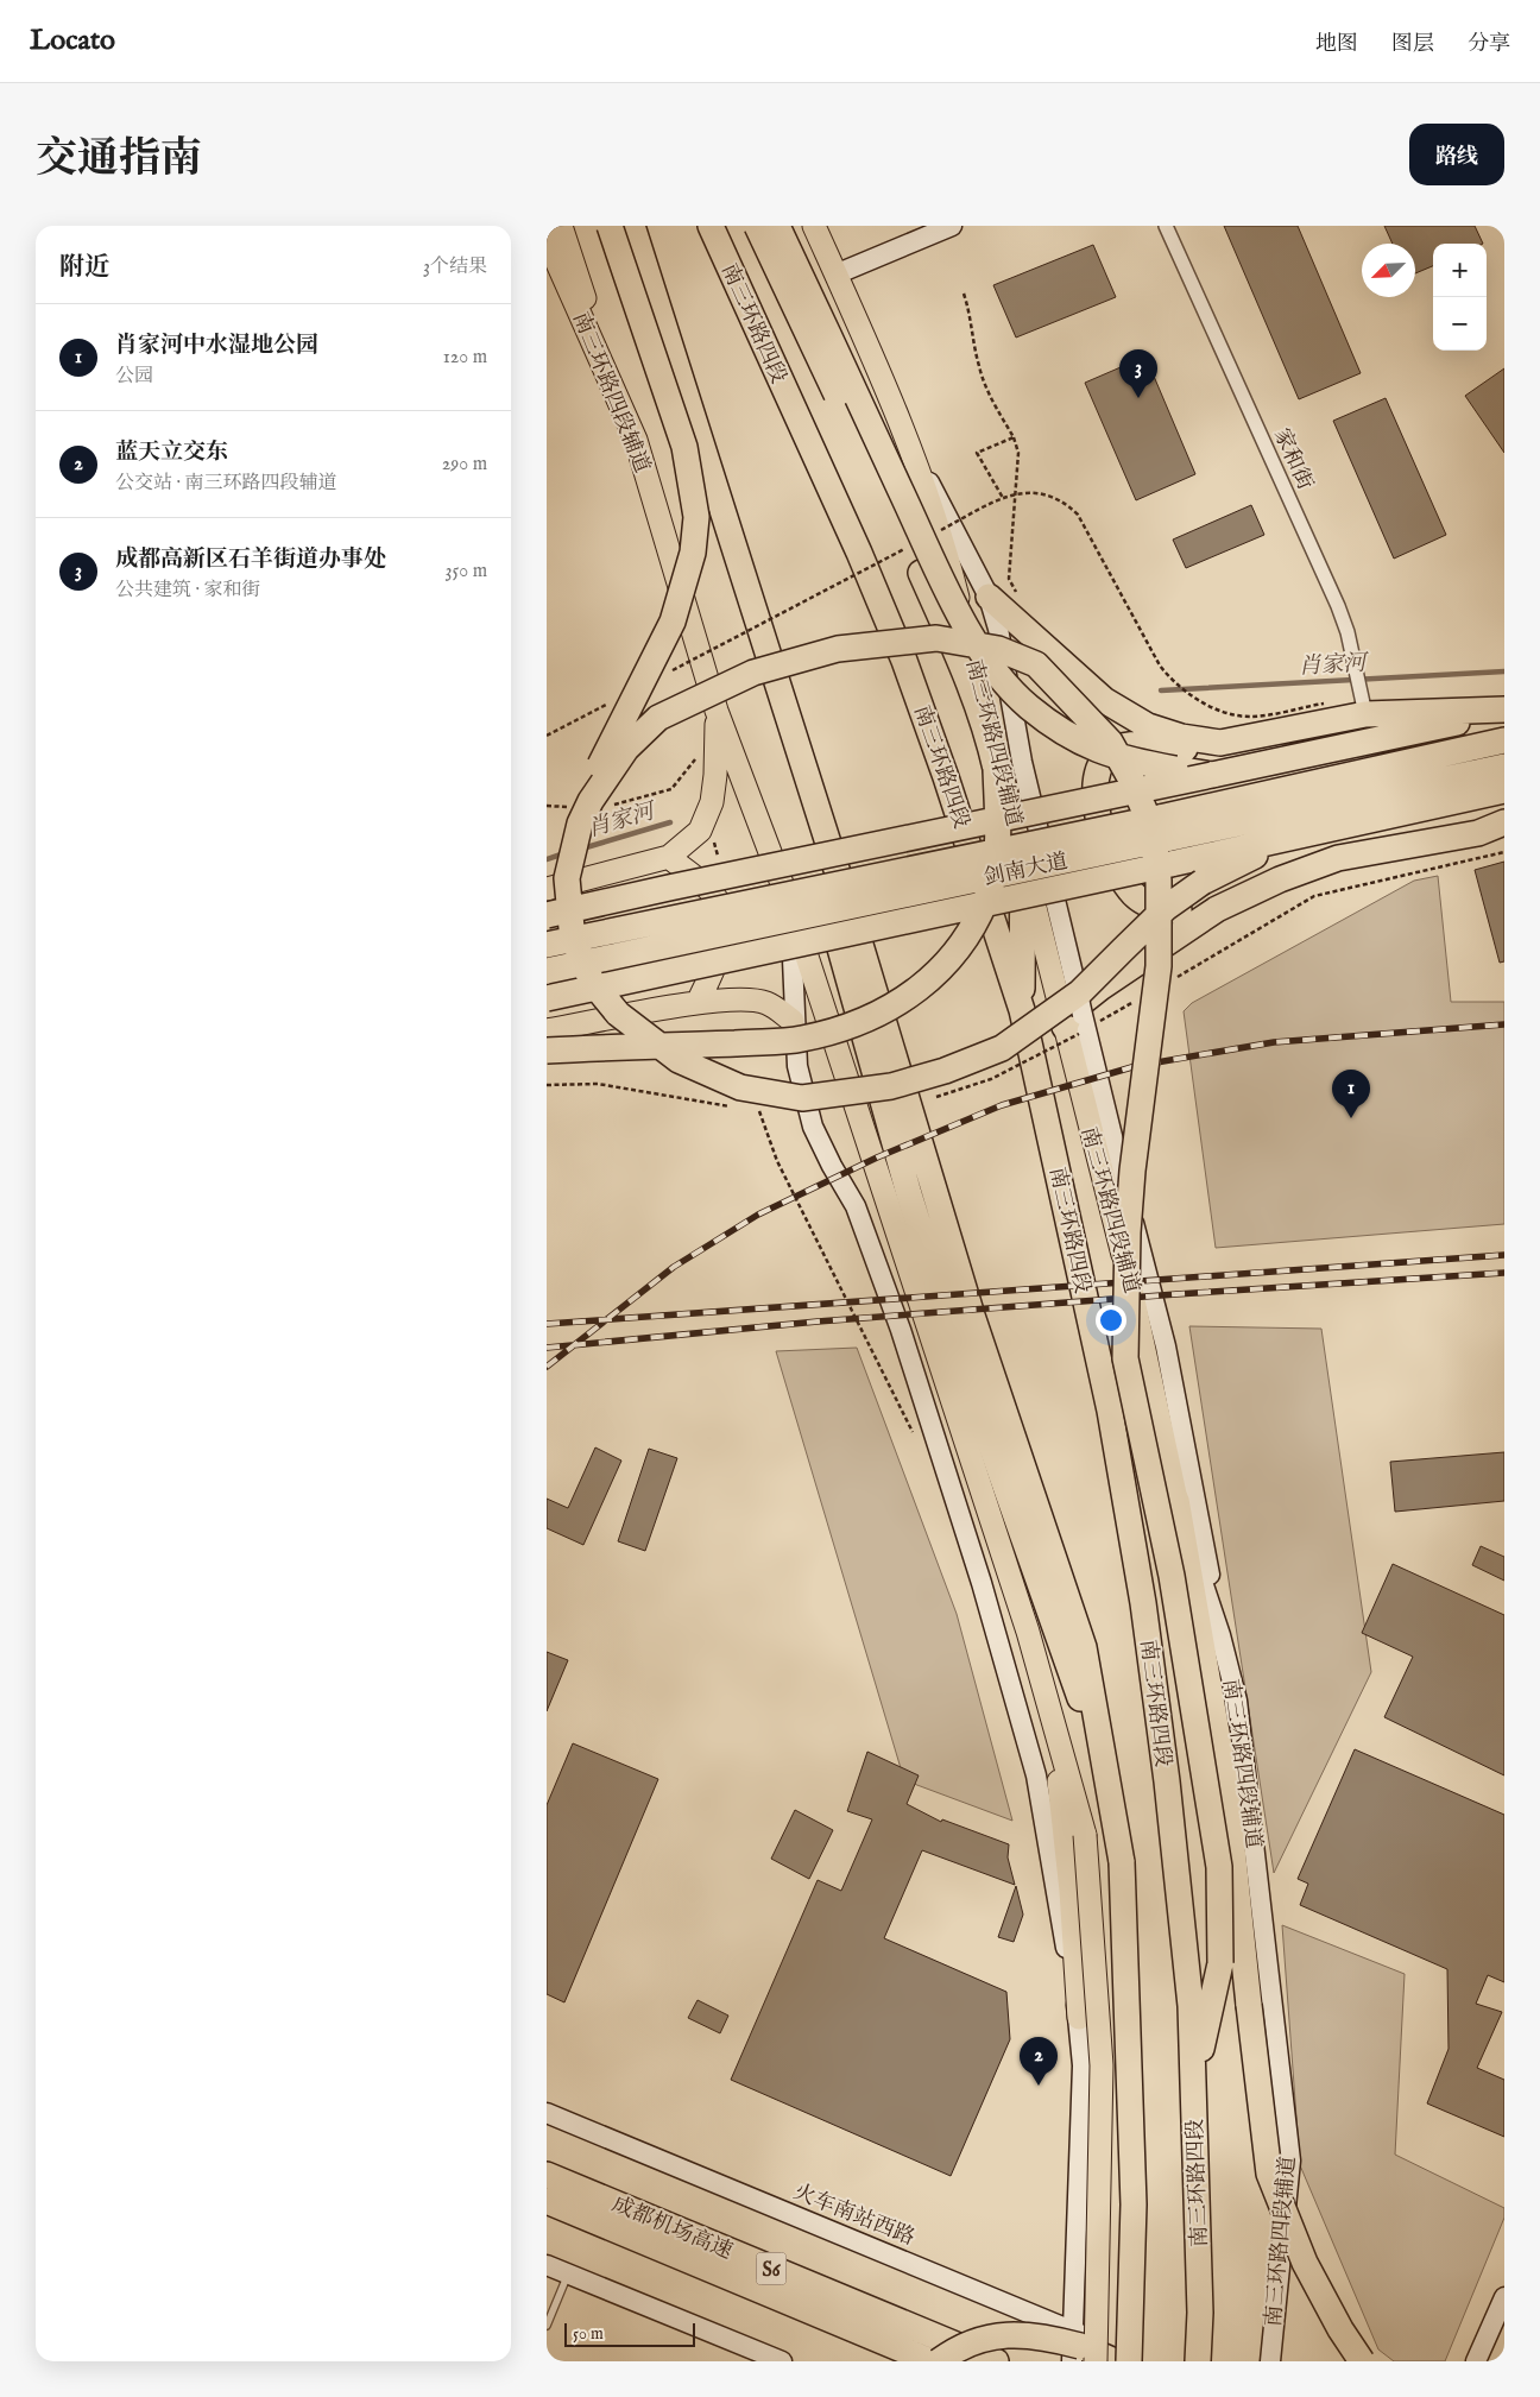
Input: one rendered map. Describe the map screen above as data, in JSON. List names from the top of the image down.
{
  "streets": {
    "highway": [
      "南三环路四段",
      "剑南大道",
      "成都机场高速",
      "S6"
    ],
    "main road": ["南三环路四段辅道", "火车南站西路"],
    "street": ["家和街"]
  },
  "water": ["肖家河"],
  "scale_bar": "50 m",
  "north": "bottom left",
  "page": {
    "header": "Locato",
    "nav": ["地图", "图层", "分享"],
    "title": "交通指南",
    "buttons": "路线",
    "heading": ["附近", "3个结果"],
    "map_buttons": ["+", "−"],
    "list": [
      {
        "mark": "1",
        "name": "肖家河中水湿地公园",
        "note": "公园",
        "value": "120 m"
      },
      {
        "mark": "2",
        "name": "蓝天立交东",
        "note": "公交站 · 南三环路四段辅道",
        "value": "290 m"
      },
      {
        "mark": "3",
        "name": "成都高新区石羊街道办事处",
        "note": "公共建筑 · 家和街",
        "value": "350 m"
      }
    ],
    "pins": ["3", "1", "2"],
    "scale": "50 m"
  }
}
